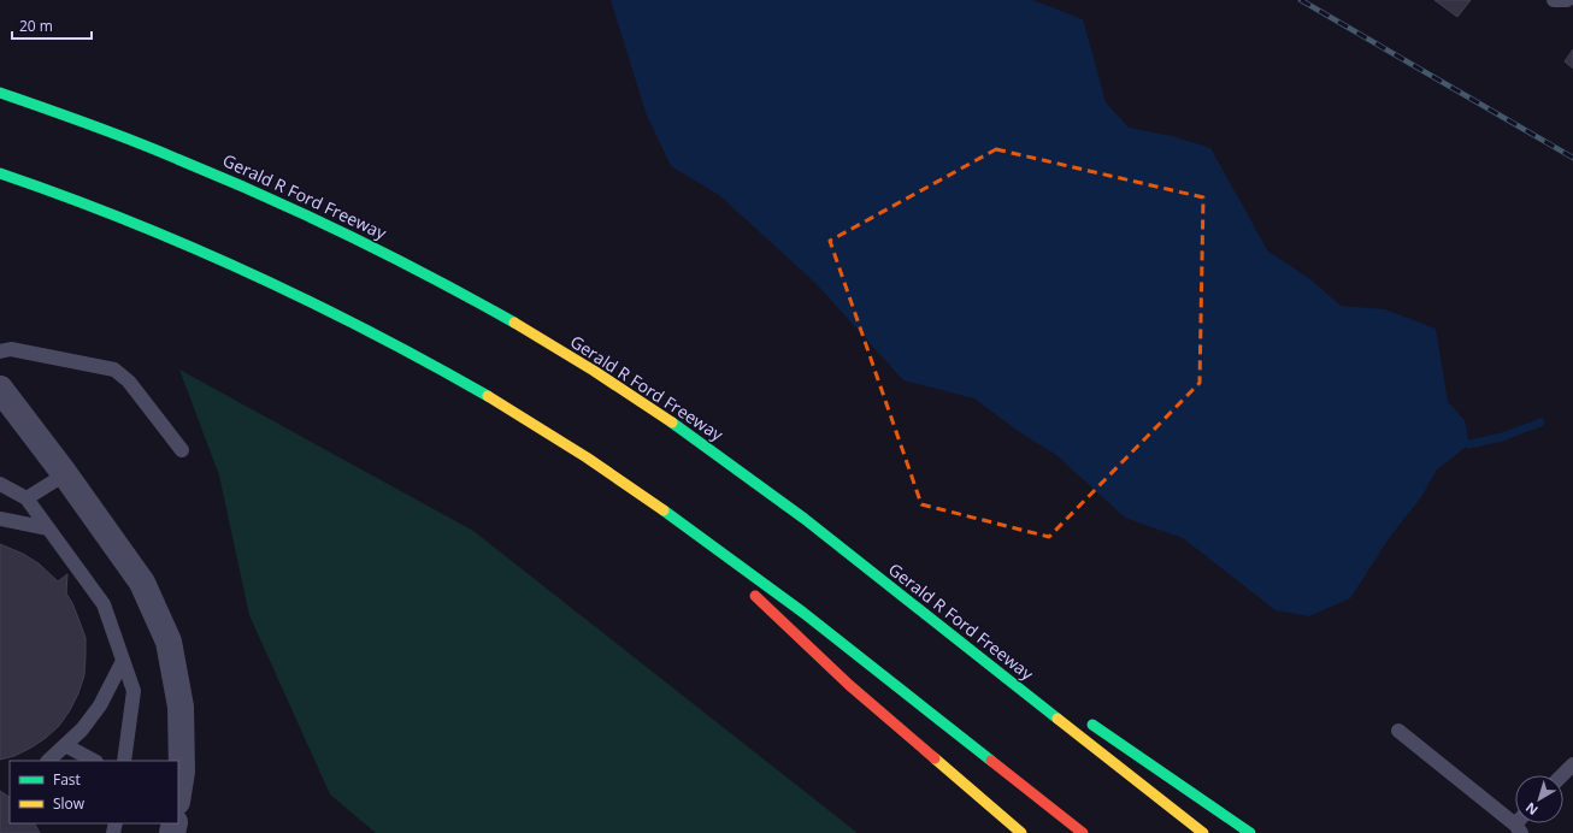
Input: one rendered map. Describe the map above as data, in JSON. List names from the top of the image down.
{
  "streets": {
    "highway": ["Gerald R Ford Freeway"]
  },
  "legend": ["Fast", "Slow"],
  "scale_bar": "20 m",
  "north": "bottom left"
}
